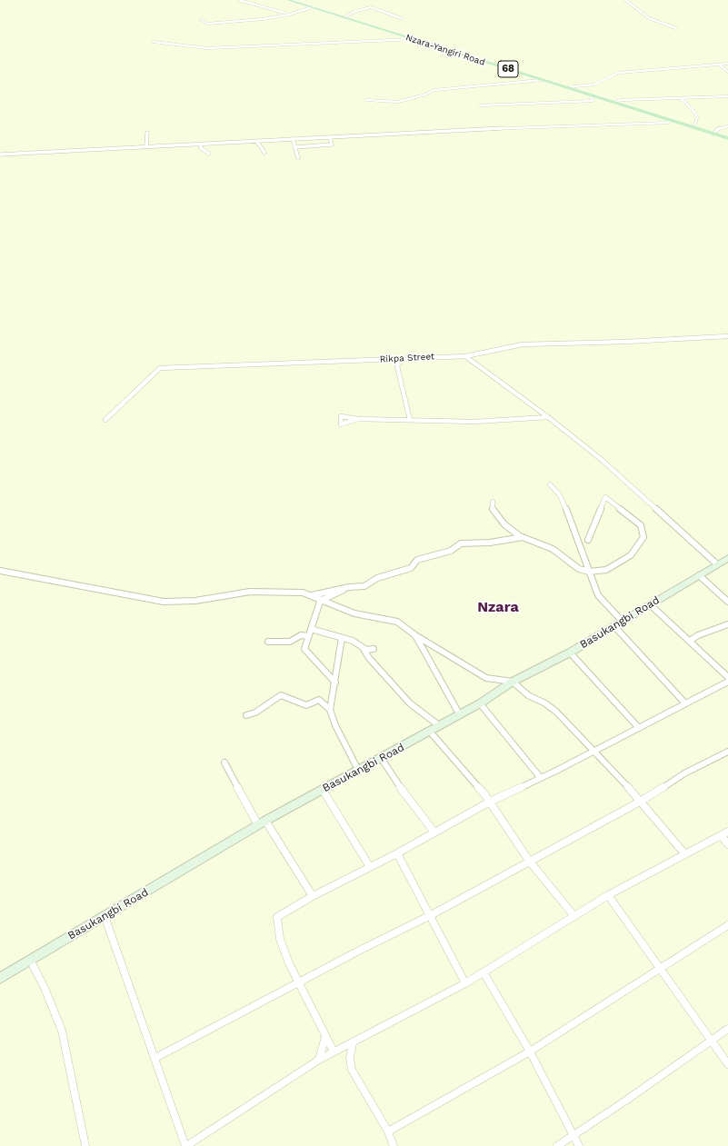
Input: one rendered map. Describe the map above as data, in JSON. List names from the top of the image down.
{
  "streets": {
    "main road": ["Nzara-Yangiri Road", "68"],
    "street": ["Rikpa Street", "Basukangbi Road"]
  },
  "districts": ["Nzara"]
}
